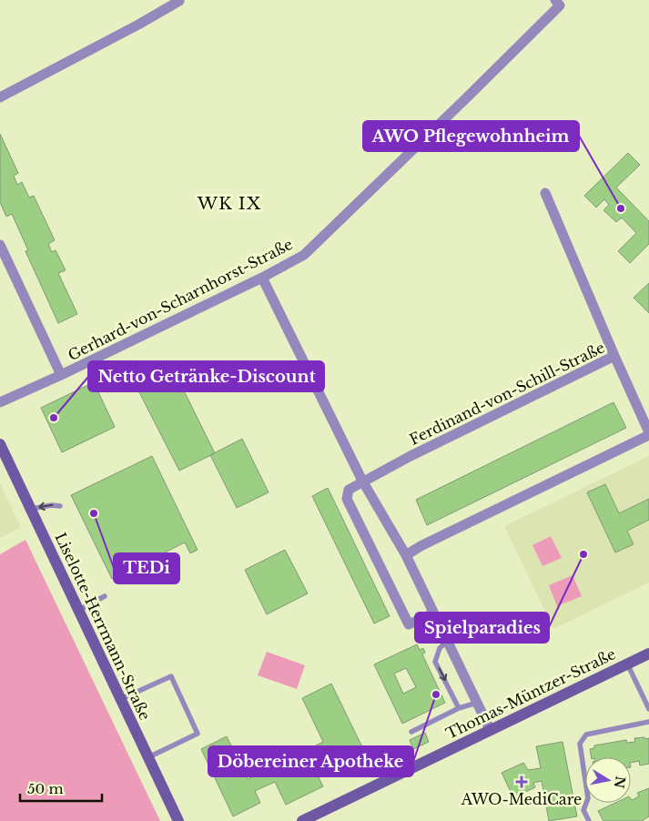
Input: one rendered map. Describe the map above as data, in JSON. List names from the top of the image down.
{
  "streets": {
    "street": [
      "Gerhard-von-Scharnhorst-Straße",
      "Ferdinand-von-Schill-Straße",
      "Liselotte-Herrmann-Straße",
      "Thomas-Müntzer-Straße"
    ]
  },
  "districts": ["WK IX"],
  "places": {
    "other": [
      "AWO Pflegewohnheim",
      "Netto Getränke-Discount",
      "TEDi",
      "Spielparadies",
      "Döbereiner Apotheke"
    ],
    "health": ["AWO-MediCare"]
  },
  "scale_bar": "50 m",
  "north": "right"
}
